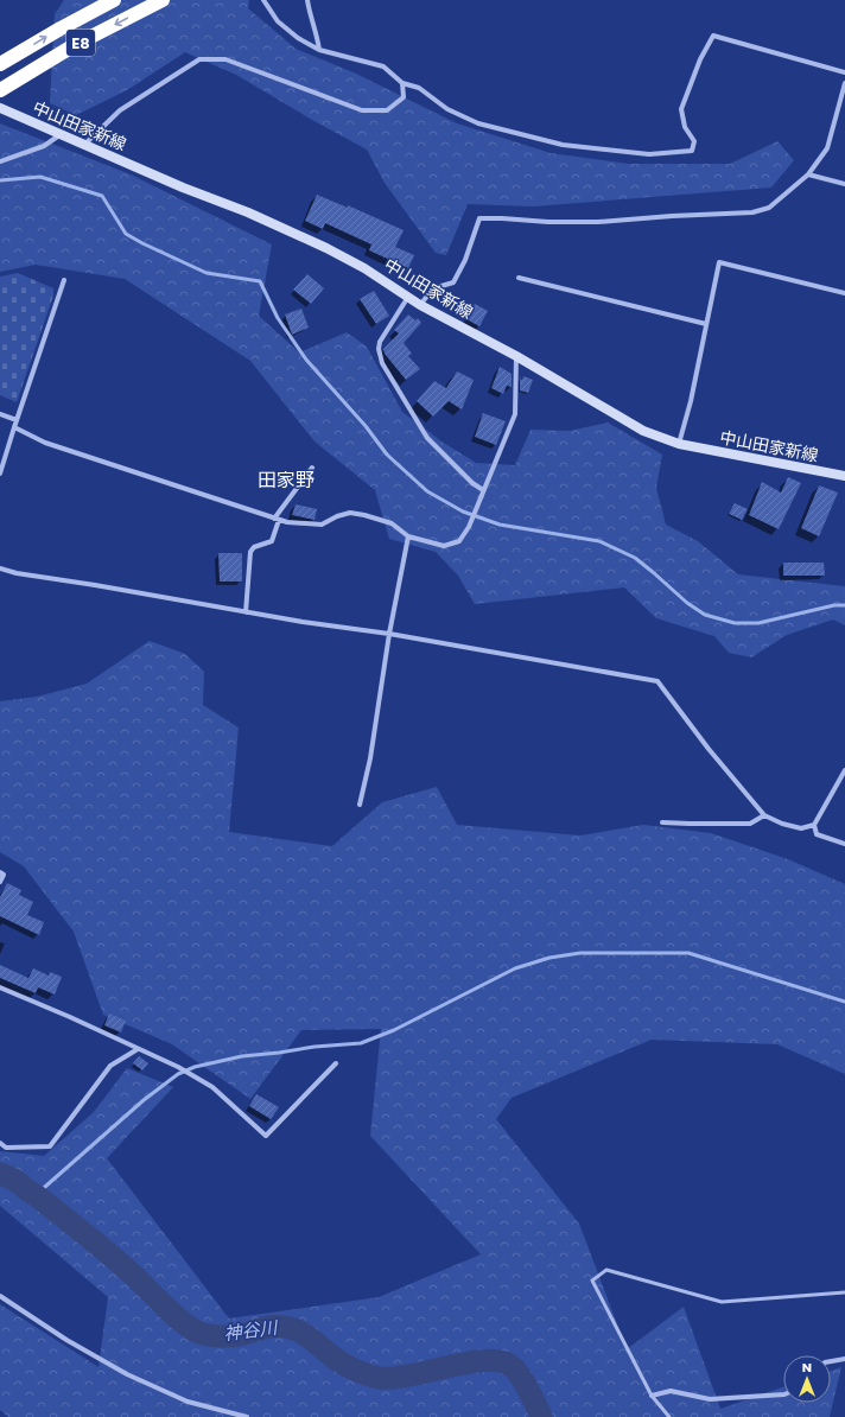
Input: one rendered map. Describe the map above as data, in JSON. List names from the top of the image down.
{
  "streets": {
    "highway": ["E8"],
    "main road": ["中山田家新線"]
  },
  "districts": ["田家野"],
  "water": ["神谷川"],
  "north": "top"
}
